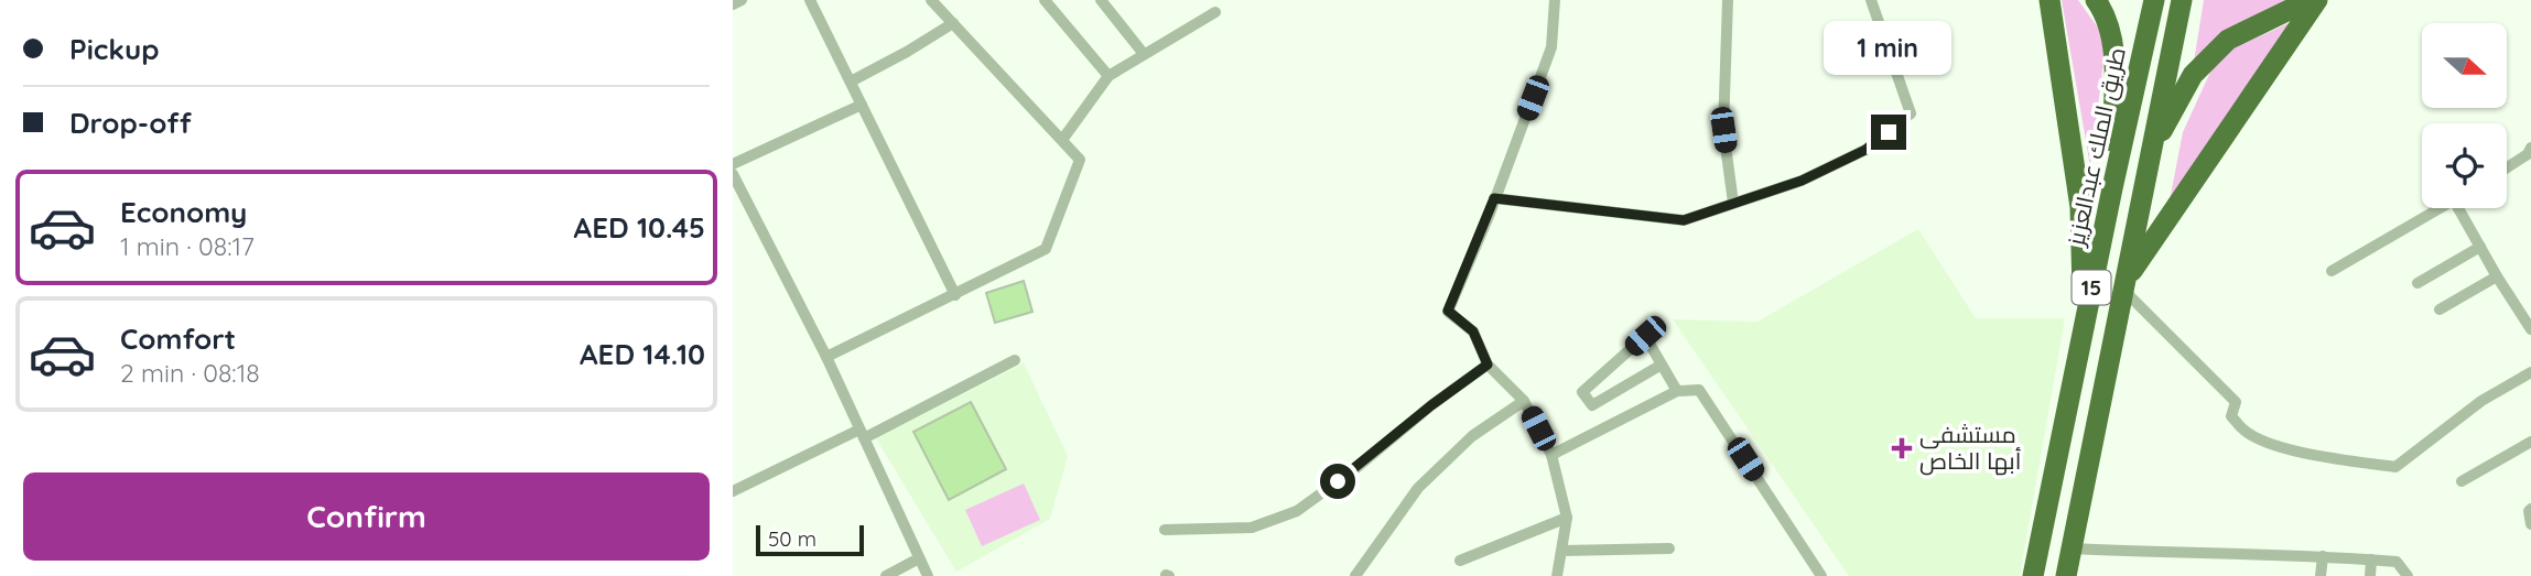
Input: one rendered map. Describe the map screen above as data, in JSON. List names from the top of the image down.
{
  "streets": {
    "highway": ["طريق الملك عبدالعزيز", "15"]
  },
  "places": {
    "health": ["مستشفى أبها الخاص"]
  },
  "scale_bar": "50 m",
  "north": "right",
  "page": {
    "banner": ["Pickup", "Drop-off"],
    "bubble": "1 min",
    "list": [
      {
        "name": "Economy",
        "note": "1 min · 08:17",
        "value": "AED 10.45"
      },
      {
        "name": "Comfort",
        "note": "2 min · 08:18",
        "value": "AED 14.10"
      }
    ],
    "buttons": "Confirm",
    "scale": "50 m"
  }
}
